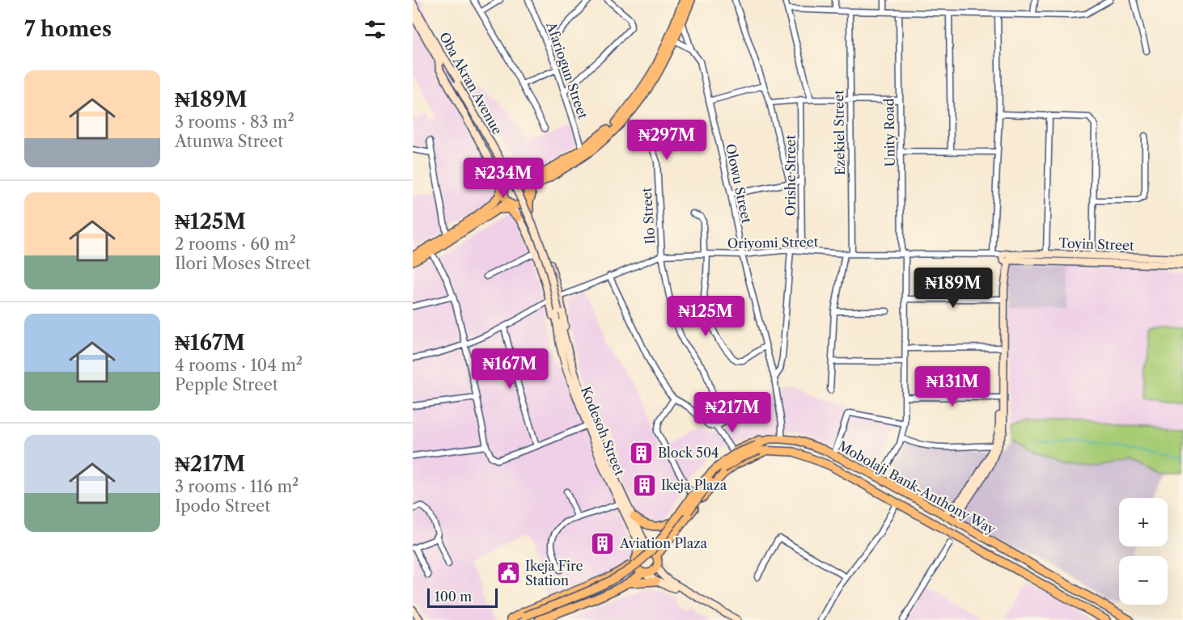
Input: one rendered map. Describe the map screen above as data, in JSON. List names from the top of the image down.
{
  "streets": {
    "main road": [
      "Oba Akran Avenue",
      "Toyin Street",
      "Kodesoh Street",
      "Mobolaji Bank-Anthony Way"
    ],
    "street": [
      "Afariogun Street",
      "Ezekiel Street",
      "Unity Road",
      "Orishe Street",
      "Olowu Street",
      "Ilo Street",
      "Oriyomi Street"
    ]
  },
  "crossings": [
    ["Oba Akran Avenue", "Kodesoh Street"],
    ["Ezekiel Street", "Oriyomi Street"],
    ["Unity Road", "Oriyomi Street"],
    ["Unity Road", "Mobolaji Bank-Anthony Way"],
    ["Orishe Street", "Oriyomi Street"],
    ["Olowu Street", "Oriyomi Street"],
    ["Olowu Street", "Mobolaji Bank-Anthony Way"],
    ["Ilo Street", "Oriyomi Street"],
    ["Oriyomi Street", "Toyin Street"]
  ],
  "places": {
    "building": ["Block 504", "Ikeja Plaza", "Aviation Plaza"],
    "public building": ["Ikeja Fire Station"]
  },
  "scale_bar": "100 m",
  "page": {
    "heading": "7 homes",
    "list": [
      {
        "name": "₦189M",
        "note": "3 rooms · 83 m² · Atunwa Street"
      },
      {
        "name": "₦125M",
        "note": "2 rooms · 60 m² · Ilori Moses Street"
      },
      {
        "name": "₦167M",
        "note": "4 rooms · 104 m² · Pepple Street"
      },
      {
        "name": "₦217M",
        "note": "3 rooms · 116 m² · Ipodo Street"
      }
    ],
    "price": [
      "₦297M",
      "₦234M",
      "₦189M",
      "₦125M",
      "₦167M",
      "₦131M",
      "₦217M"
    ],
    "map_buttons": ["+", "−"],
    "scale": "100 m"
  }
}
